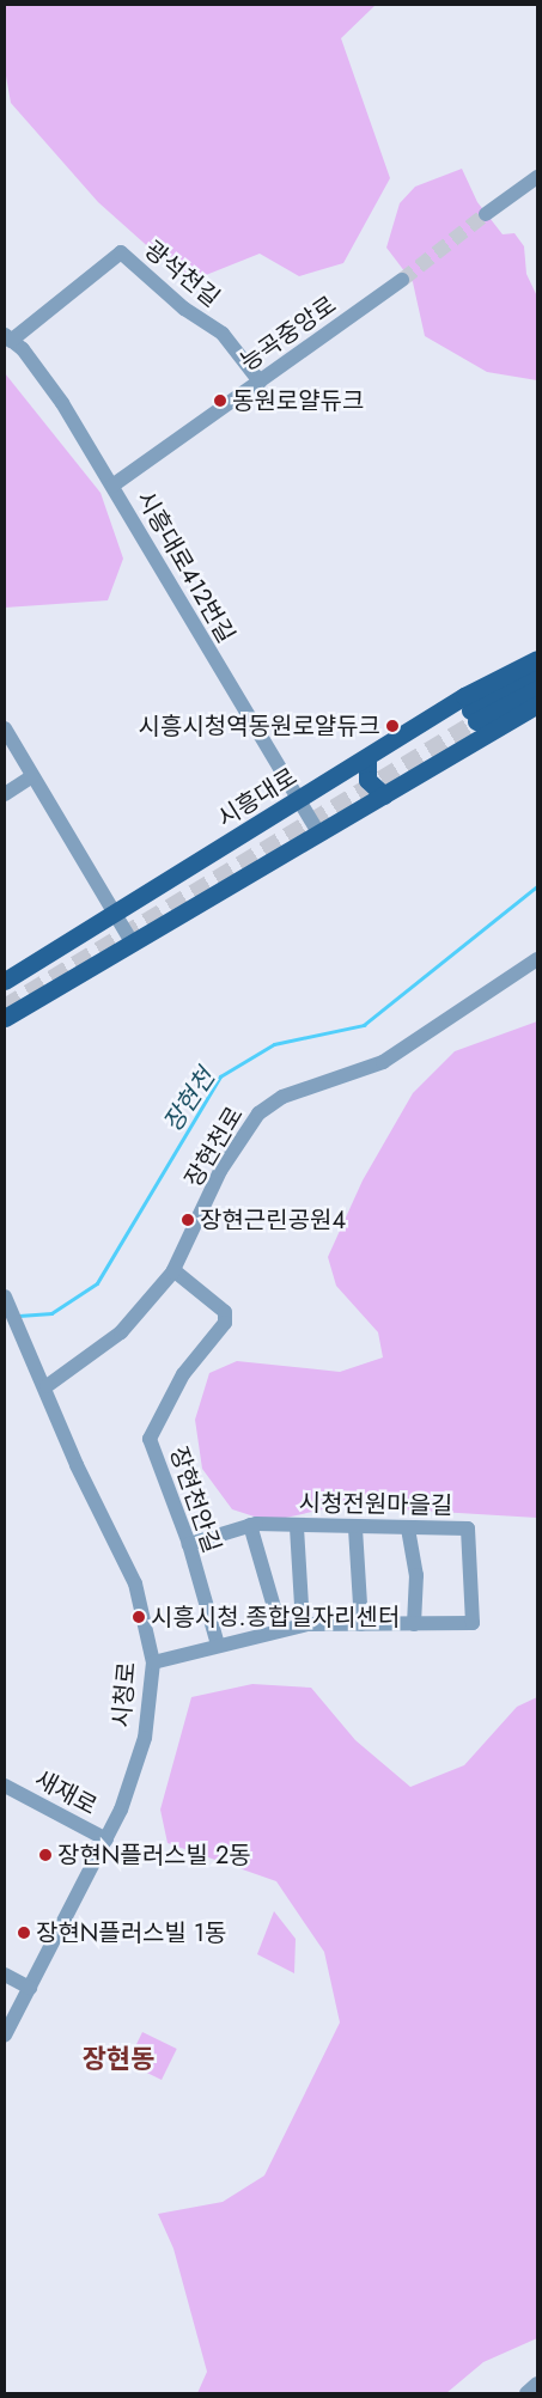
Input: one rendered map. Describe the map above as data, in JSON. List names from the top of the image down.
{
  "streets": {
    "main road": ["시흥대로"],
    "street": [
      "광석천길",
      "능곡중앙로",
      "시흥대로412번길",
      "장현천로",
      "장현천안길",
      "시청전원마을길",
      "시청로",
      "새재로"
    ]
  },
  "crossings": [
    ["광석천길", "능곡중앙로"],
    ["광석천길", "시흥대로412번길"],
    ["능곡중앙로", "시흥대로412번길"],
    ["시흥대로412번길", "시흥대로"],
    ["장현천로", "장현천안길"],
    ["장현천로", "시청로"],
    ["장현천안길", "시청전원마을길"],
    ["시청전원마을길", "시청로"],
    ["시청로", "새재로"]
  ],
  "districts": ["장현동"],
  "water": ["장현천"],
  "places": [
    "동원로얄듀크",
    "시흥시청역동원로얄듀크",
    "장현근린공원4",
    "시흥시청.종합일자리센터",
    "장현N플러스빌 2동",
    "장현N플러스빌 1동"
  ]
}
